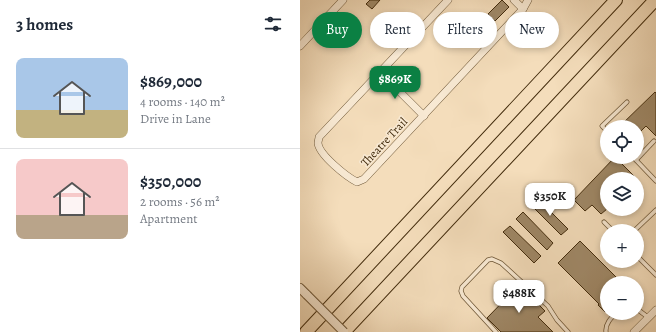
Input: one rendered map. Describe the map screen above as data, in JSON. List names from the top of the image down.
{
  "streets": {
    "street": ["Theatre Trail"]
  },
  "page": {
    "heading": "3 homes",
    "chip": [
      "Buy",
      "Rent",
      "Filters",
      "New"
    ],
    "list": [
      {
        "name": "$869,000",
        "note": "4 rooms · 140 m² · Drive in Lane"
      },
      {
        "name": "$350,000",
        "note": "2 rooms · 56 m² · Apartment"
      }
    ],
    "price": ["$869K", "$350K", "$488K"],
    "map_buttons": ["+", "−"]
  }
}
